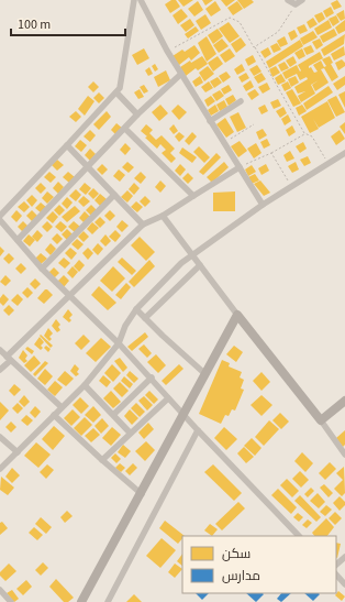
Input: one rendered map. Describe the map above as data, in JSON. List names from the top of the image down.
{
  "legend": ["سكن", "مدارس"],
  "scale_bar": "100 m"
}
